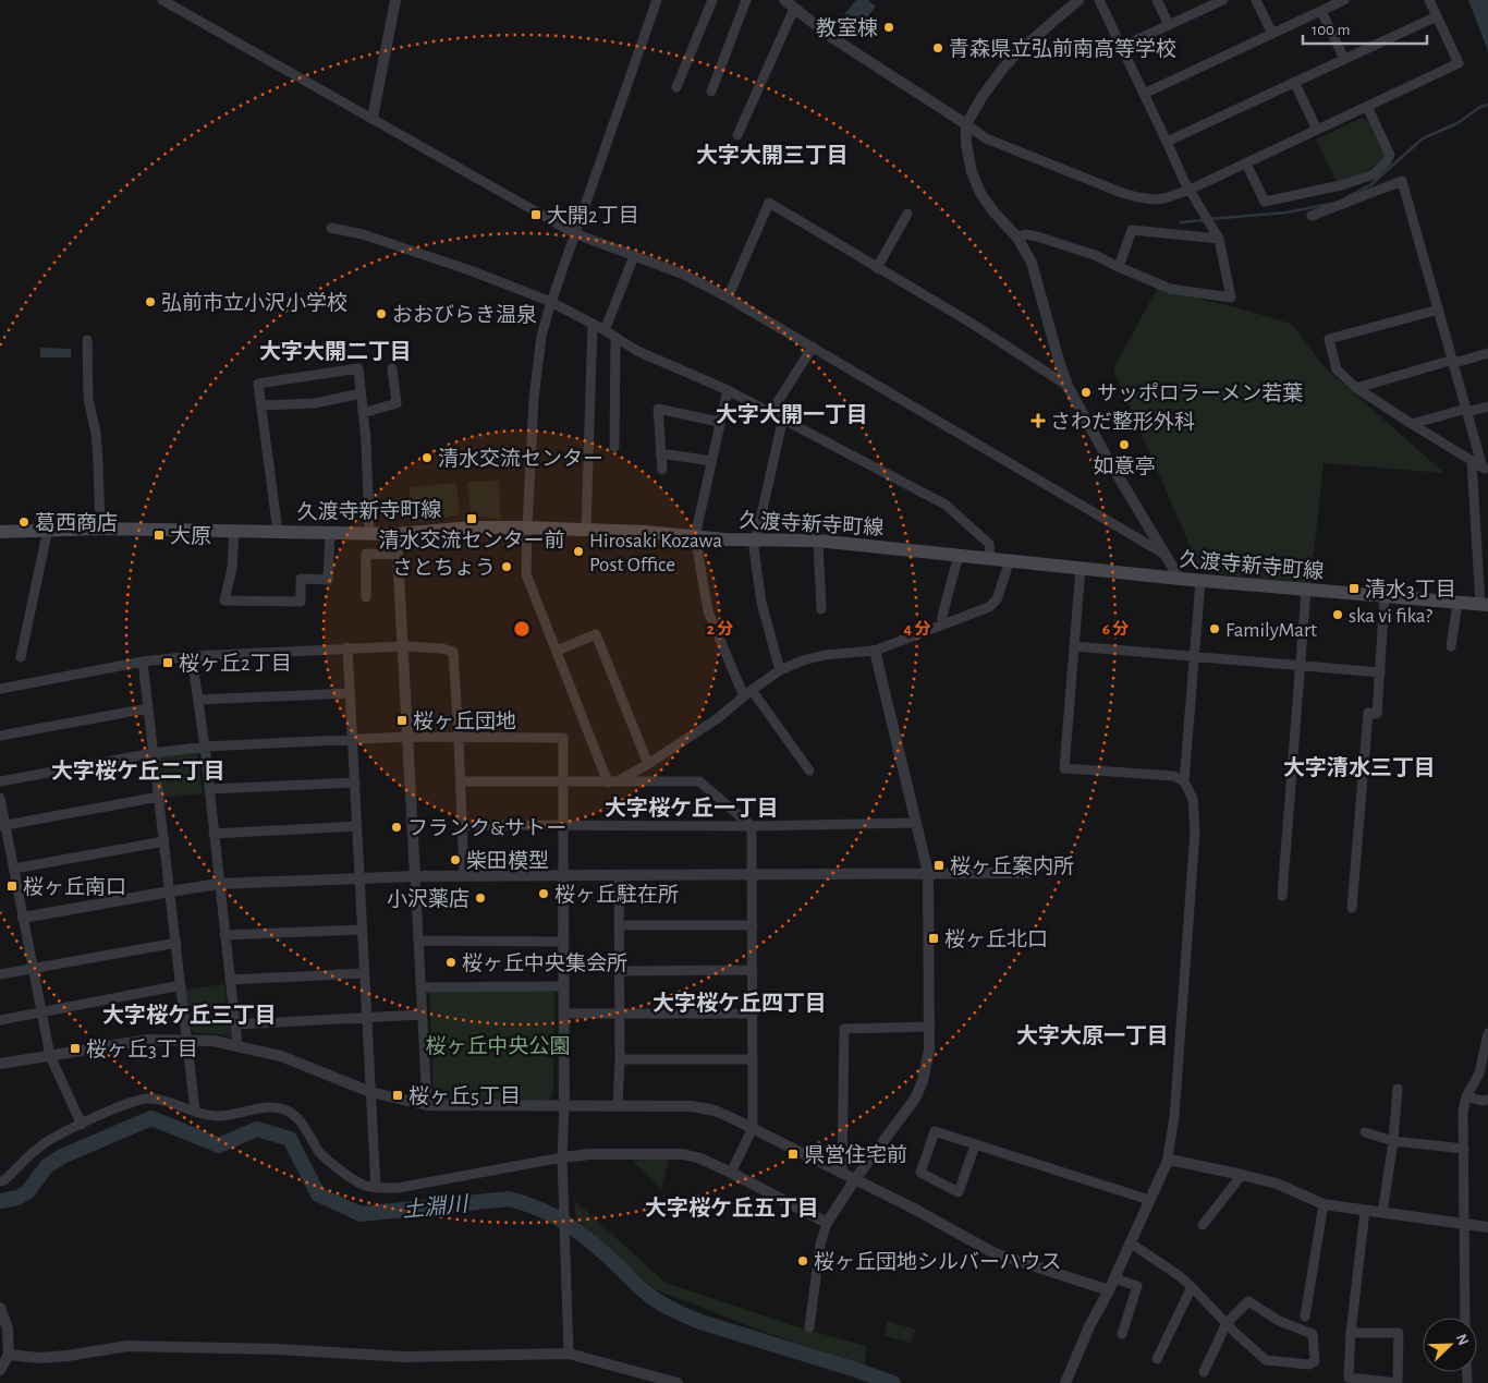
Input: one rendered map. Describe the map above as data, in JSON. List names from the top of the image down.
{
  "streets": {
    "main road": ["久渡寺新寺町線"]
  },
  "districts": [
    "大字大開三丁目",
    "大字大開二丁目",
    "大字大開一丁目",
    "大字清水三丁目",
    "大字桜ケ丘二丁目",
    "大字桜ケ丘一丁目",
    "大字桜ケ丘四丁目",
    "大字桜ケ丘三丁目",
    "大字大原一丁目",
    "大字桜ケ丘五丁目"
  ],
  "water": ["土淵川"],
  "parks": ["桜ヶ丘中央公園"],
  "places": {
    "other": [
      "教室棟",
      "青森県立弘前南高等学校",
      "弘前市立小沢小学校",
      "おおびらき温泉",
      "サッポロラーメン若葉",
      "如意亭",
      "清水交流センター",
      "葛西商店",
      "Hirosaki Kozawa Post Office",
      "さとちょう",
      "ska vi fika?",
      "FamilyMart",
      "フランク&サトー",
      "柴田模型",
      "桜ヶ丘駐在所",
      "小沢薬店",
      "桜ヶ丘中央集会所",
      "桜ヶ丘団地シルバーハウス"
    ],
    "transit": [
      "大開2丁目",
      "清水交流センター前",
      "大原",
      "清水3丁目",
      "桜ヶ丘2丁目",
      "桜ヶ丘団地",
      "桜ヶ丘案内所",
      "桜ヶ丘南口",
      "桜ヶ丘北口",
      "桜ヶ丘3丁目",
      "桜ヶ丘5丁目",
      "県営住宅前"
    ],
    "health": ["さわだ整形外科"]
  },
  "scale_bar": "100 m",
  "north": "top right",
  "rings": ["2 分", "4 分", "6 分"]
}
